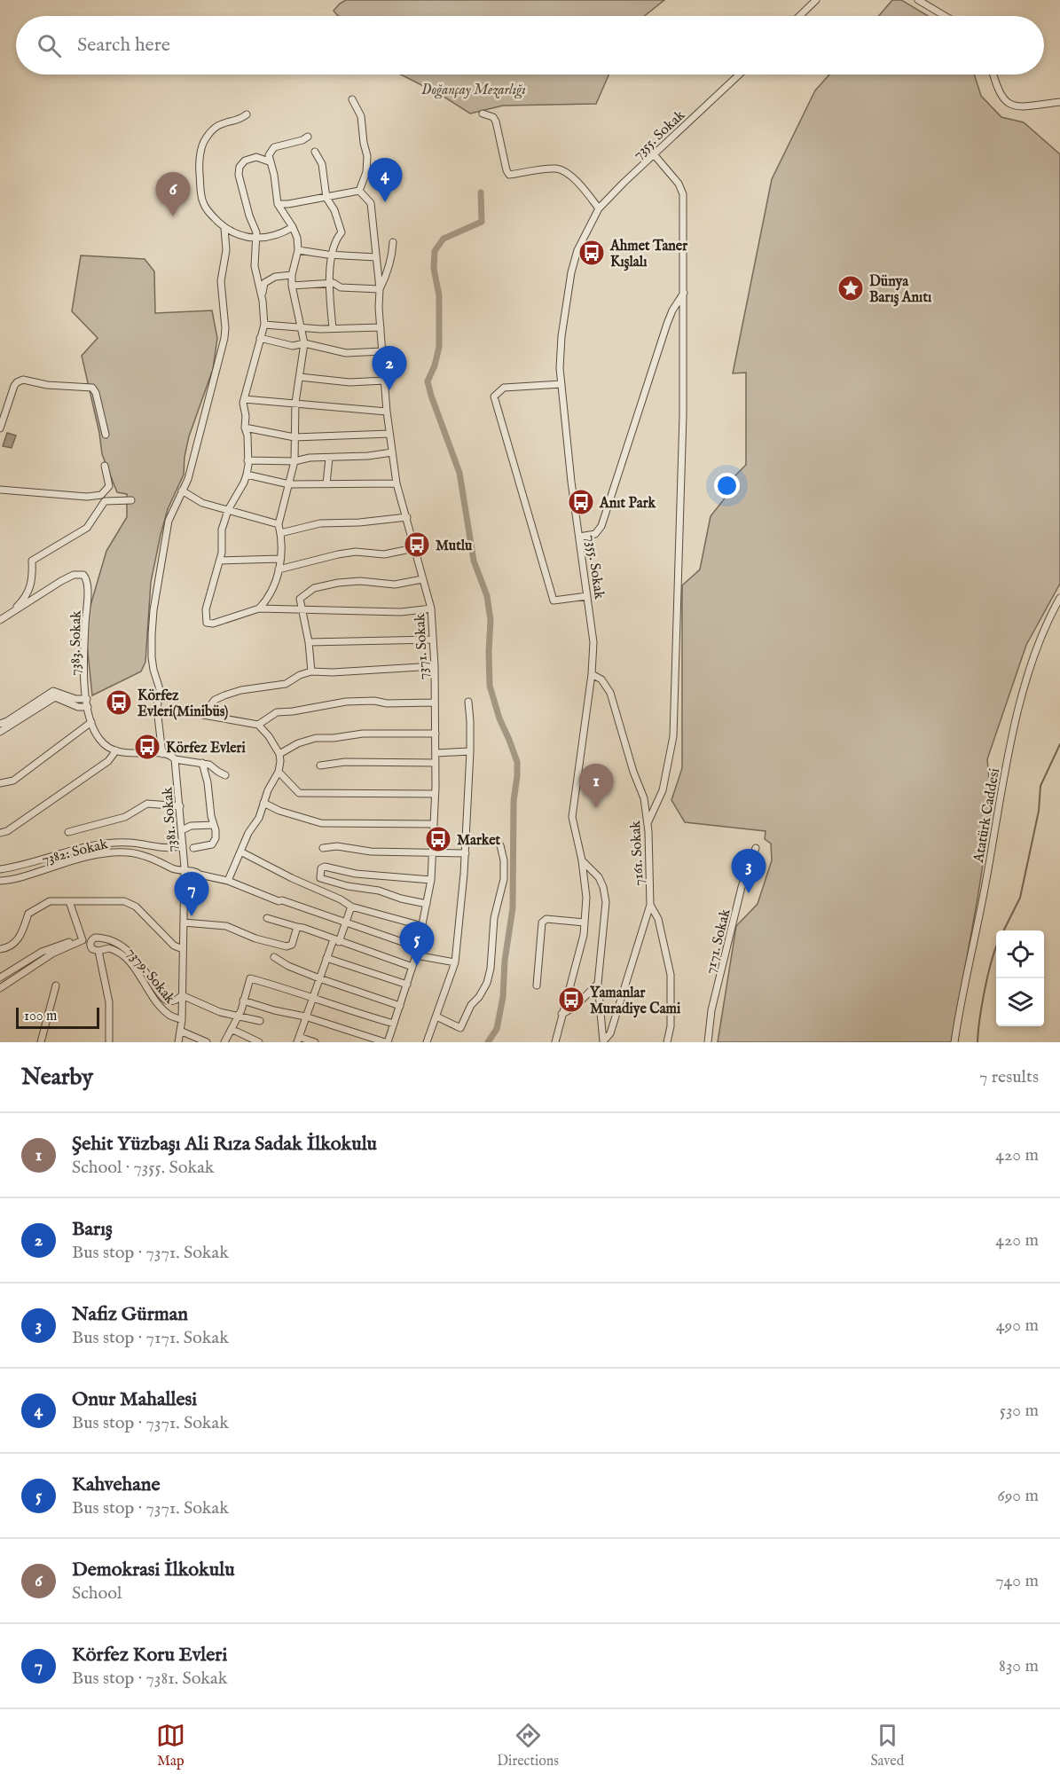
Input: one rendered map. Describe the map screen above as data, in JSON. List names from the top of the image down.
{
  "streets": {
    "street": [
      "7355. Sokak",
      "7383. Sokak",
      "7371. Sokak",
      "Atatürk Caddesi",
      "7381. Sokak",
      "7382: Sokak",
      "7161. Sokak",
      "7171. Sokak",
      "7379. Sokak"
    ]
  },
  "crossings": [
    ["7355. Sokak", "7161. Sokak"],
    ["7371. Sokak", "7382: Sokak"],
    ["7381. Sokak", "7382: Sokak"],
    ["7381. Sokak", "7379. Sokak"]
  ],
  "parks": ["Doğançay Mezarlığı"],
  "places": {
    "bus stop": [
      "Ahmet Taner Kışlalı",
      "Anıt Park",
      "Mutlu",
      "Körfez Evleri(Minibüs)",
      "Körfez Evleri",
      "Market",
      "Yamanlar Muradiye Cami"
    ],
    "place": ["Dünya Barış Anıtı"]
  },
  "scale_bar": "100 m",
  "page": {
    "search": "Search here",
    "pins": [
      "4",
      "6",
      "2",
      "1",
      "3",
      "7",
      "5"
    ],
    "scale": "100 m",
    "heading": ["Nearby", "7 results"],
    "list": [
      {
        "mark": "1",
        "name": "Şehit Yüzbaşı Ali Rıza Sadak İlkokulu",
        "note": "School · 7355. Sokak",
        "value": "420 m"
      },
      {
        "mark": "2",
        "name": "Barış",
        "note": "Bus stop · 7371. Sokak",
        "value": "420 m"
      },
      {
        "mark": "3",
        "name": "Nafiz Gürman",
        "note": "Bus stop · 7171. Sokak",
        "value": "490 m"
      },
      {
        "mark": "4",
        "name": "Onur Mahallesi",
        "note": "Bus stop · 7371. Sokak",
        "value": "530 m"
      },
      {
        "mark": "5",
        "name": "Kahvehane",
        "note": "Bus stop · 7371. Sokak",
        "value": "690 m"
      },
      {
        "mark": "6",
        "name": "Demokrasi İlkokulu",
        "note": "School",
        "value": "740 m"
      },
      {
        "mark": "7",
        "name": "Körfez Koru Evleri",
        "note": "Bus stop · 7381. Sokak",
        "value": "830 m"
      }
    ],
    "nav": ["Map", "Directions", "Saved"]
  }
}
